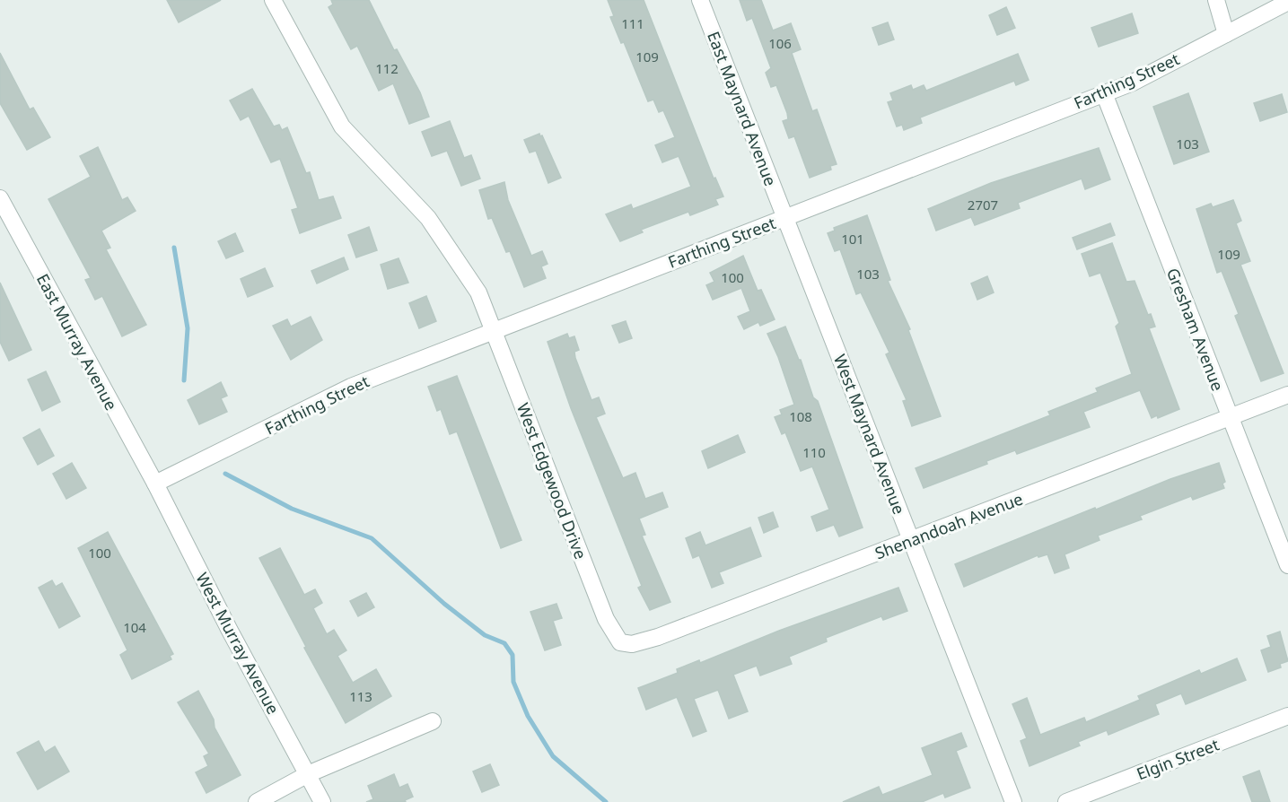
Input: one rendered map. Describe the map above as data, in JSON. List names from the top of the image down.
{
  "streets": {
    "street": [
      "Farthing Street",
      "East Maynard Avenue",
      "Gresham Avenue",
      "East Murray Avenue",
      "West Maynard Avenue",
      "West Edgewood Drive",
      "Shenandoah Avenue",
      "West Murray Avenue",
      "Elgin Street"
    ]
  },
  "crossings": [
    ["Farthing Street", "East Maynard Avenue"],
    ["Farthing Street", "Gresham Avenue"],
    ["Farthing Street", "East Murray Avenue"],
    ["Farthing Street", "West Maynard Avenue"],
    ["Farthing Street", "West Edgewood Drive"],
    ["Farthing Street", "West Murray Avenue"],
    ["East Maynard Avenue", "West Maynard Avenue"],
    ["Gresham Avenue", "Shenandoah Avenue"],
    ["East Murray Avenue", "West Murray Avenue"],
    ["West Maynard Avenue", "Shenandoah Avenue"],
    ["West Edgewood Drive", "Shenandoah Avenue"]
  ],
  "house_numbers": [
    "111",
    "106",
    "109",
    "112",
    "103",
    "2707",
    "101",
    "109",
    "103",
    "100",
    "108",
    "110",
    "100",
    "104",
    "113"
  ]
}
